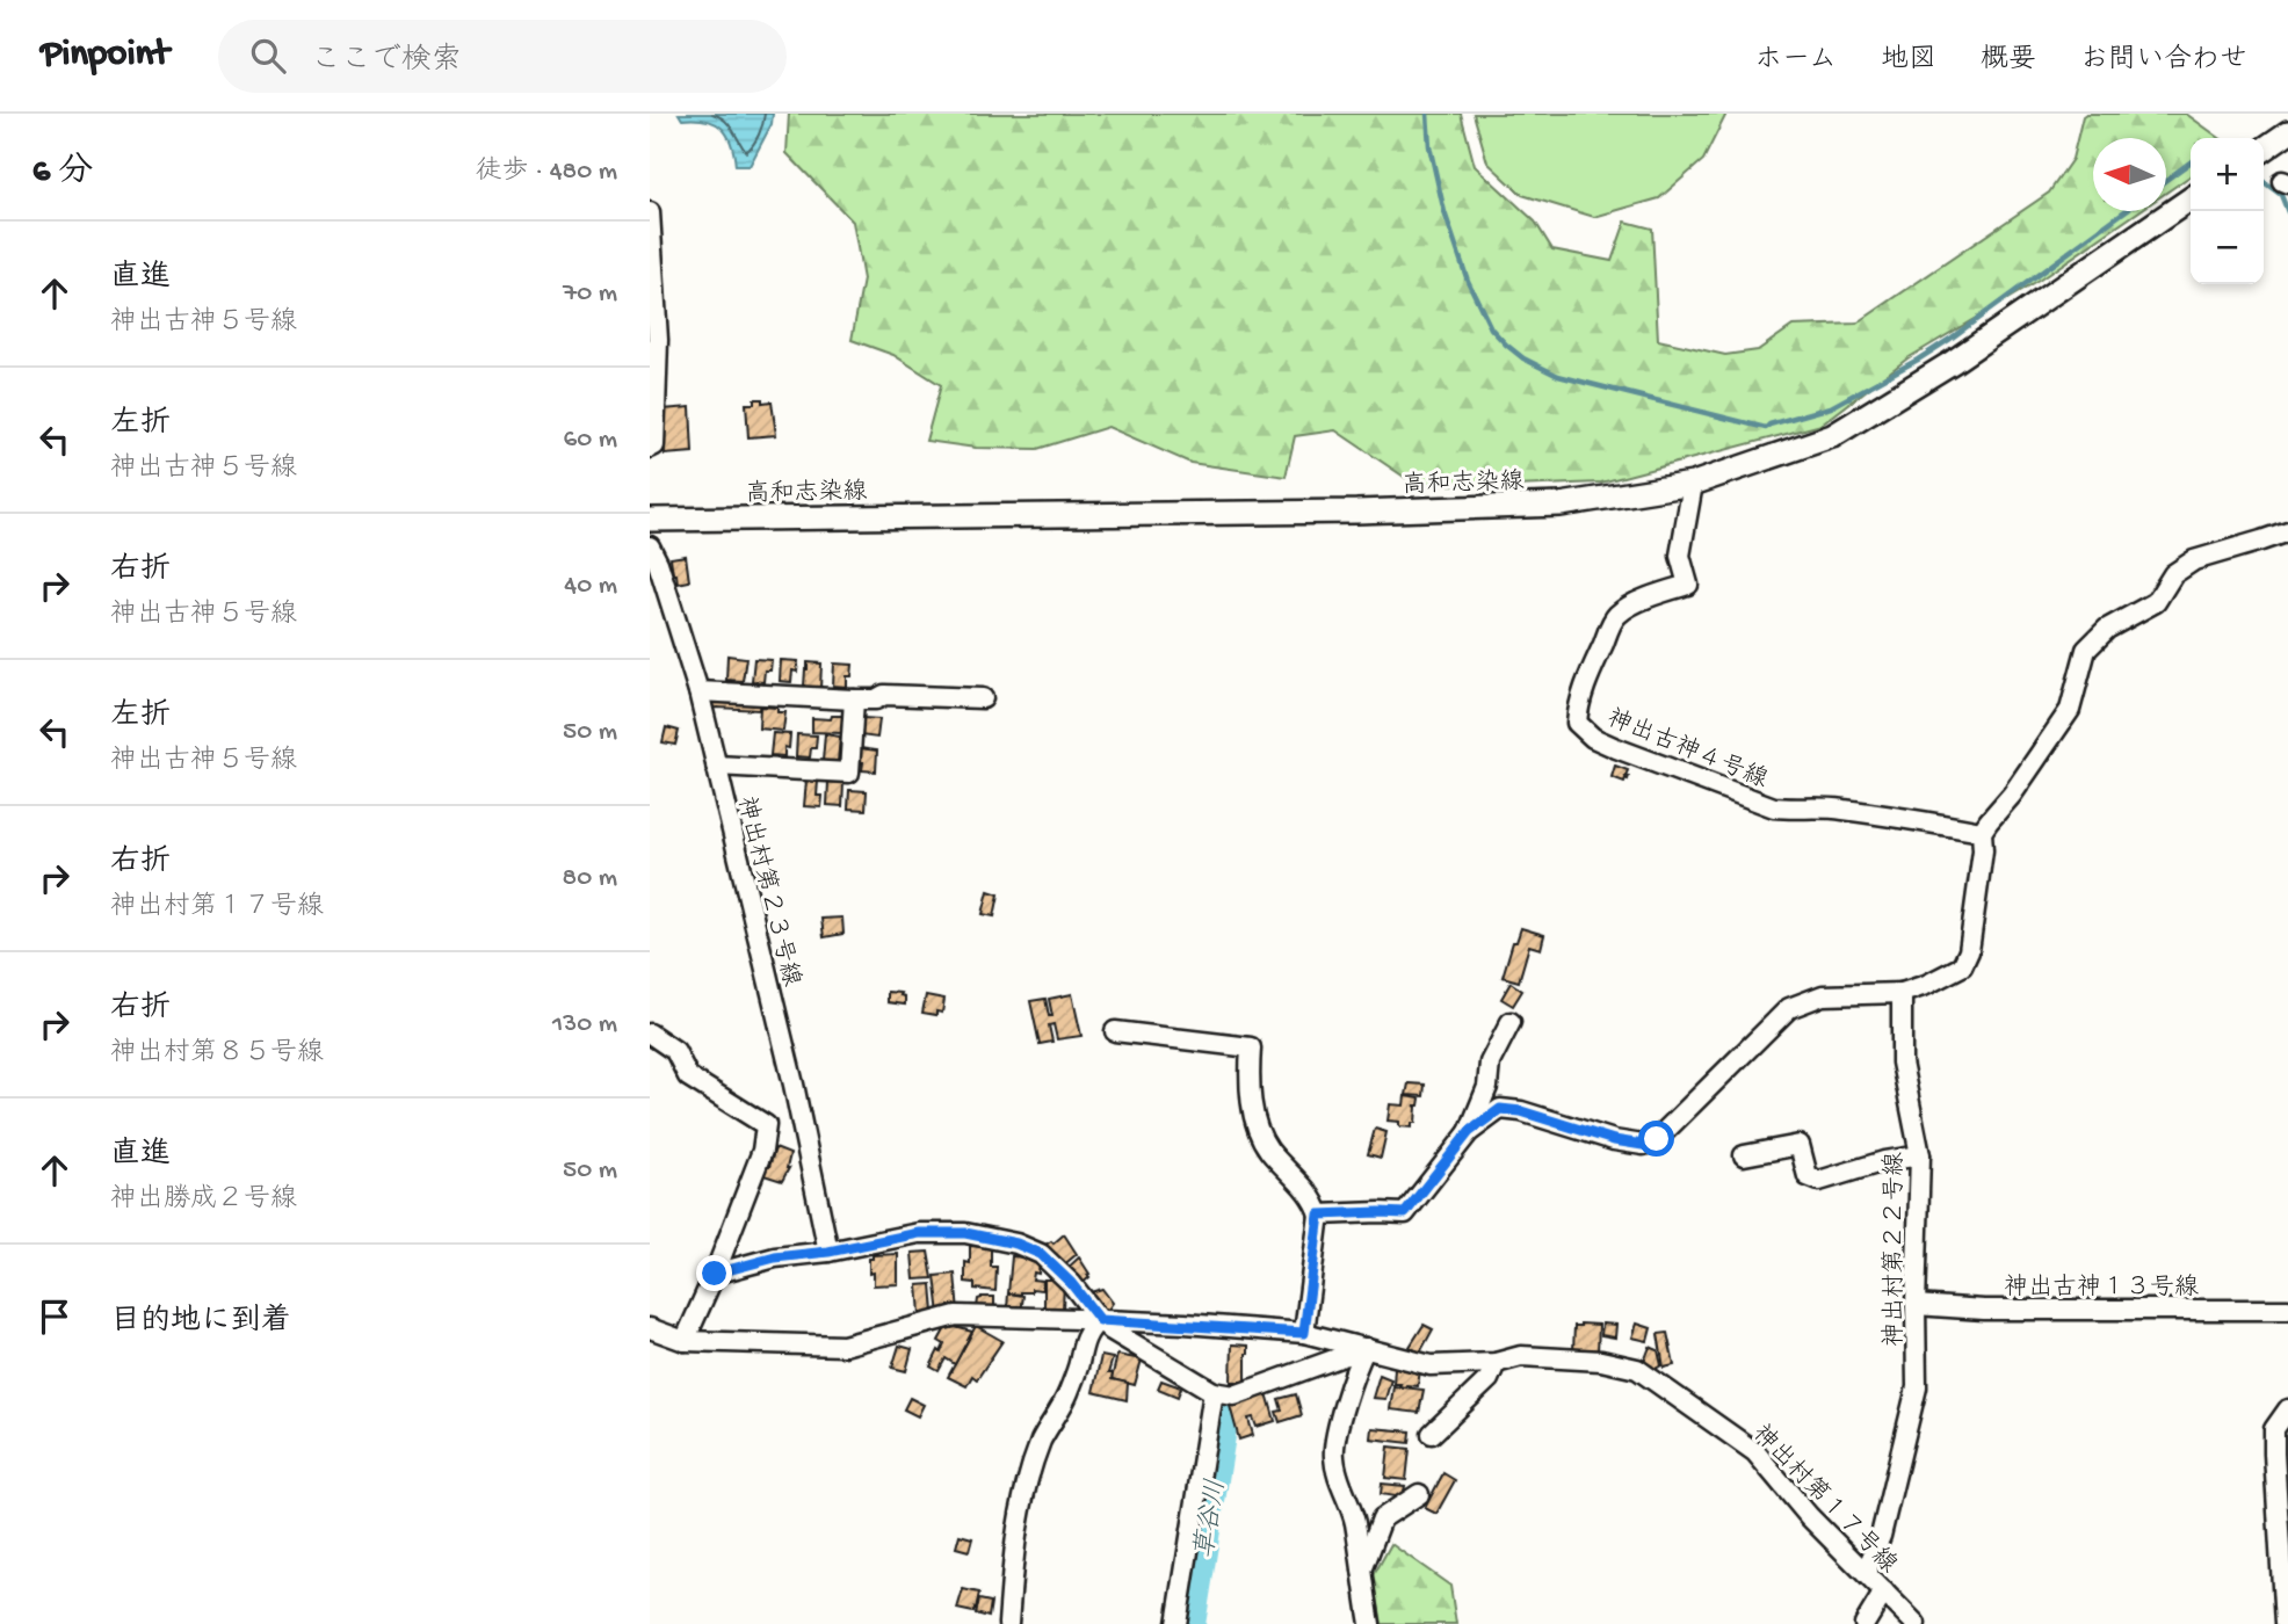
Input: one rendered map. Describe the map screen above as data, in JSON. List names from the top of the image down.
{
  "streets": {
    "street": [
      "高和志染線",
      "神出古神４号線",
      "神出村第２３号線",
      "神出村第２２号線",
      "神出古神１３号線",
      "神出村第１７号線"
    ]
  },
  "crossings": [
    ["高和志染線", "神出古神４号線"],
    ["神出村第２２号線", "神出古神１３号線"],
    ["神出村第２２号線", "神出村第１７号線"]
  ],
  "water": ["草谷川"],
  "north": "left",
  "page": {
    "header": "Pinpoint",
    "search": "ここで検索",
    "nav": [
      "ホーム",
      "地図",
      "概要",
      "お問い合わせ"
    ],
    "heading": ["6 分", "徒歩 · 480 m"],
    "map_buttons": ["+", "−"],
    "list": [
      ["直進", "神出古神５号線", "70 m"],
      ["左折", "神出古神５号線", "60 m"],
      ["右折", "神出古神５号線", "40 m"],
      ["左折", "神出古神５号線", "50 m"],
      ["右折", "神出村第１７号線", "80 m"],
      ["右折", "神出村第８５号線", "130 m"],
      ["直進", "神出勝成２号線", "50 m"],
      "目的地に到着"
    ]
  }
}
